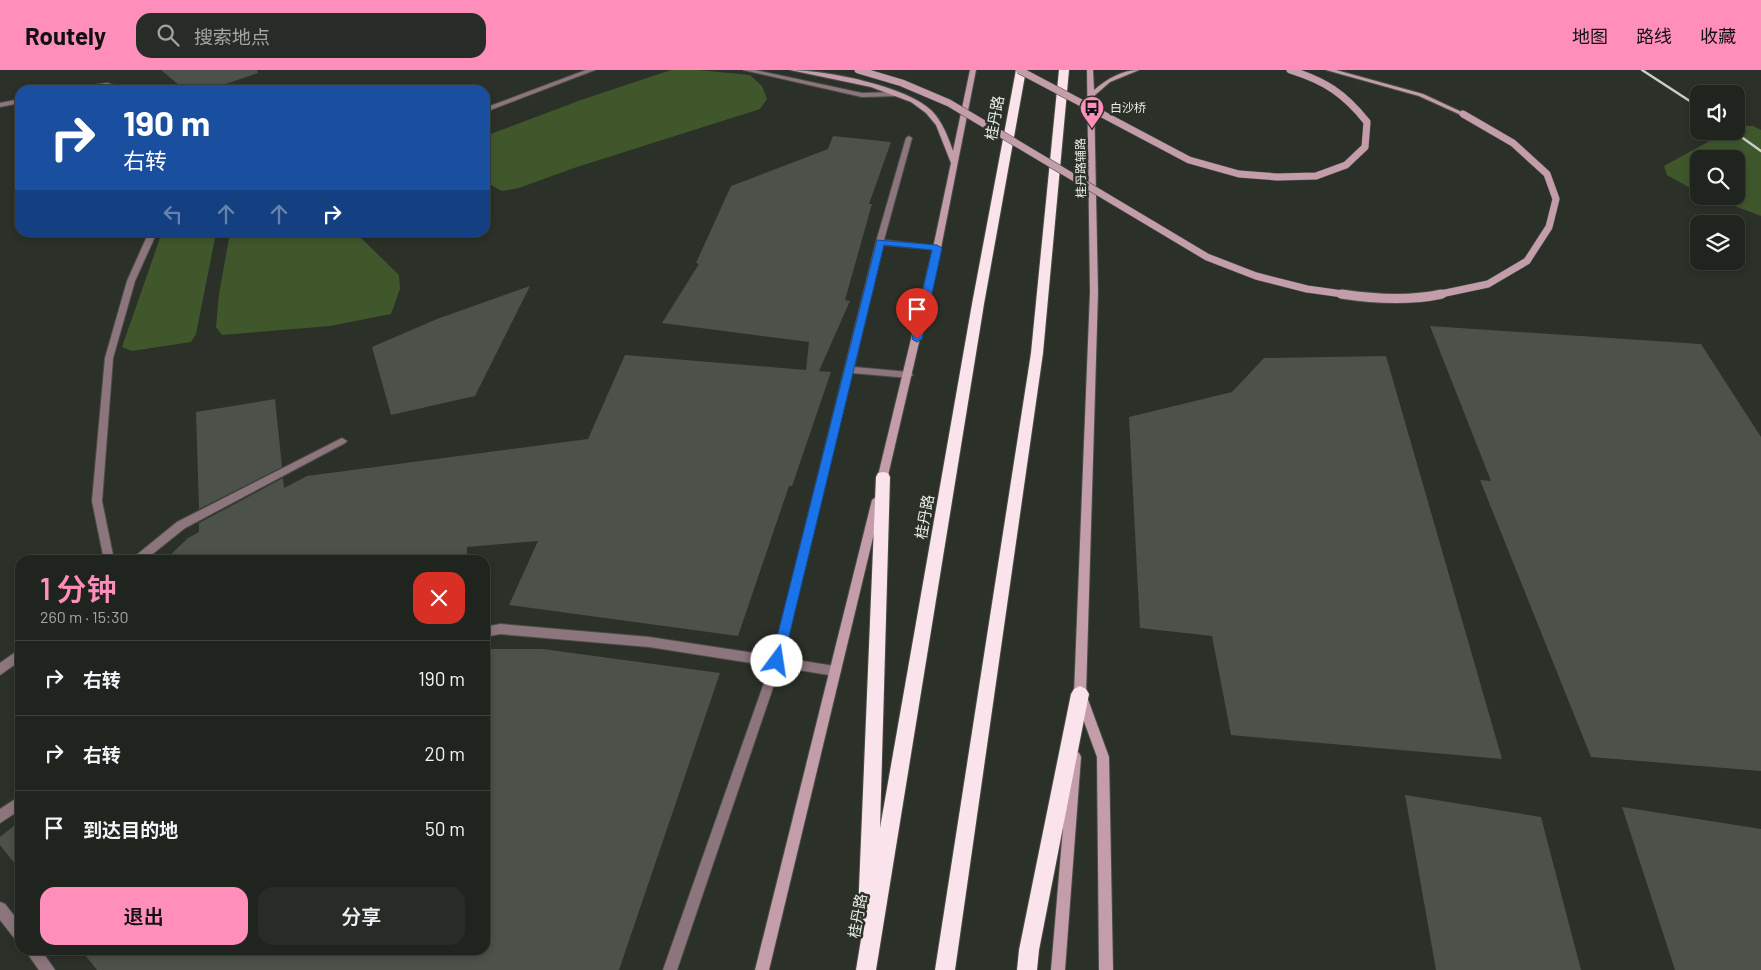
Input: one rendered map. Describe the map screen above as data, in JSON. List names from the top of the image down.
{
  "streets": {
    "highway": ["桂丹路"],
    "main road": ["桂丹路辅路"]
  },
  "places": {
    "bus stop": ["白沙桥"]
  },
  "page": {
    "header": "Routely",
    "search": "搜索地点",
    "nav": ["地图", "路线", "收藏"],
    "turn": ["190 m", "右转"],
    "heading": ["1 分钟", "260 m · 15:30"],
    "list": [
      {
        "name": "右转",
        "value": "190 m"
      },
      {
        "name": "右转",
        "value": "20 m"
      },
      {
        "name": "到达目的地",
        "value": "50 m"
      }
    ],
    "buttons": ["退出", "分享"]
  }
}
